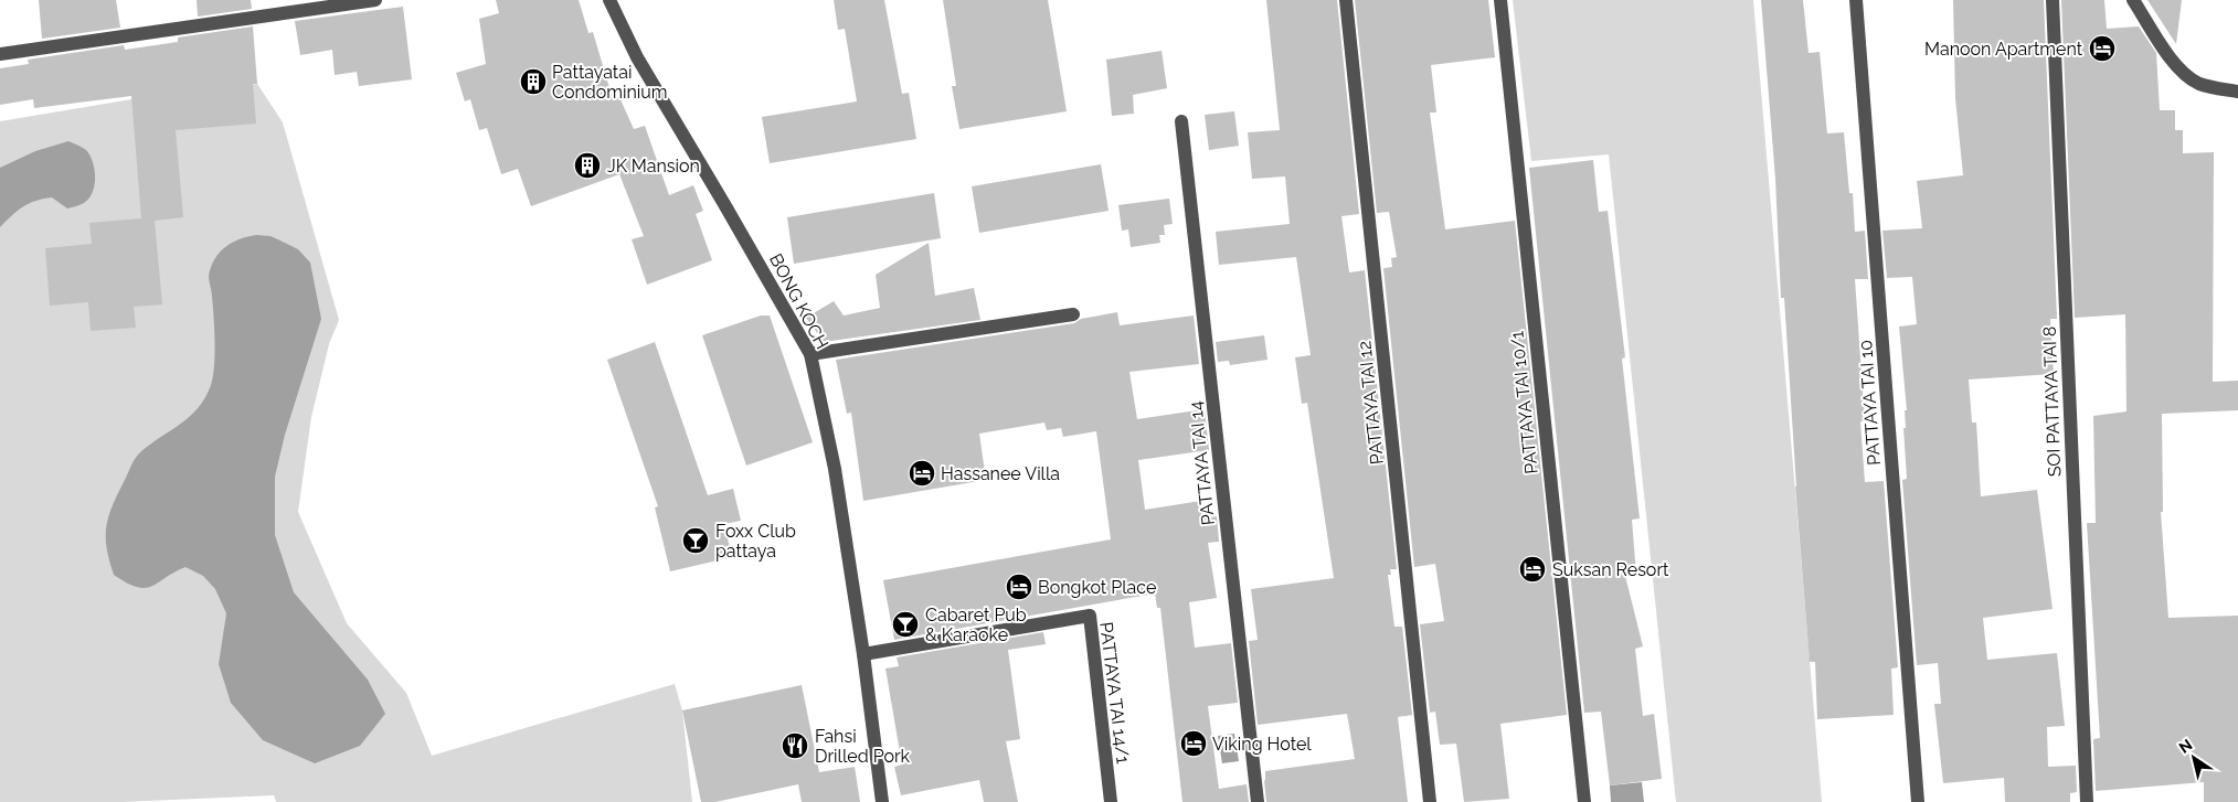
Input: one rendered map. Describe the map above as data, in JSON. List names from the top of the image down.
{
  "streets": {
    "street": [
      "BONG KOCH",
      "SOI PATTAYA TAI 8",
      "PATTAYA TAI 12",
      "PATTAYA TAI 10/1",
      "PATTAYA TAI 10",
      "PATTAYA TAI 14",
      "PATTAYA TAI 14/1"
    ]
  },
  "crossings": [
    ["BONG KOCH", "PATTAYA TAI 14/1"]
  ],
  "places": {
    "hotel": [
      "Manoon Apartment",
      "Hassanee Villa",
      "Suksan Resort",
      "Bongkot Place",
      "Viking Hotel"
    ],
    "building": ["Pattayatai Condominium", "JK Mansion"],
    "bar": ["Foxx Club pattaya", "Cabaret Pub & Karaoke"],
    "restaurant": ["Fahsi Drilled Pork"]
  },
  "north": "top left"
}
